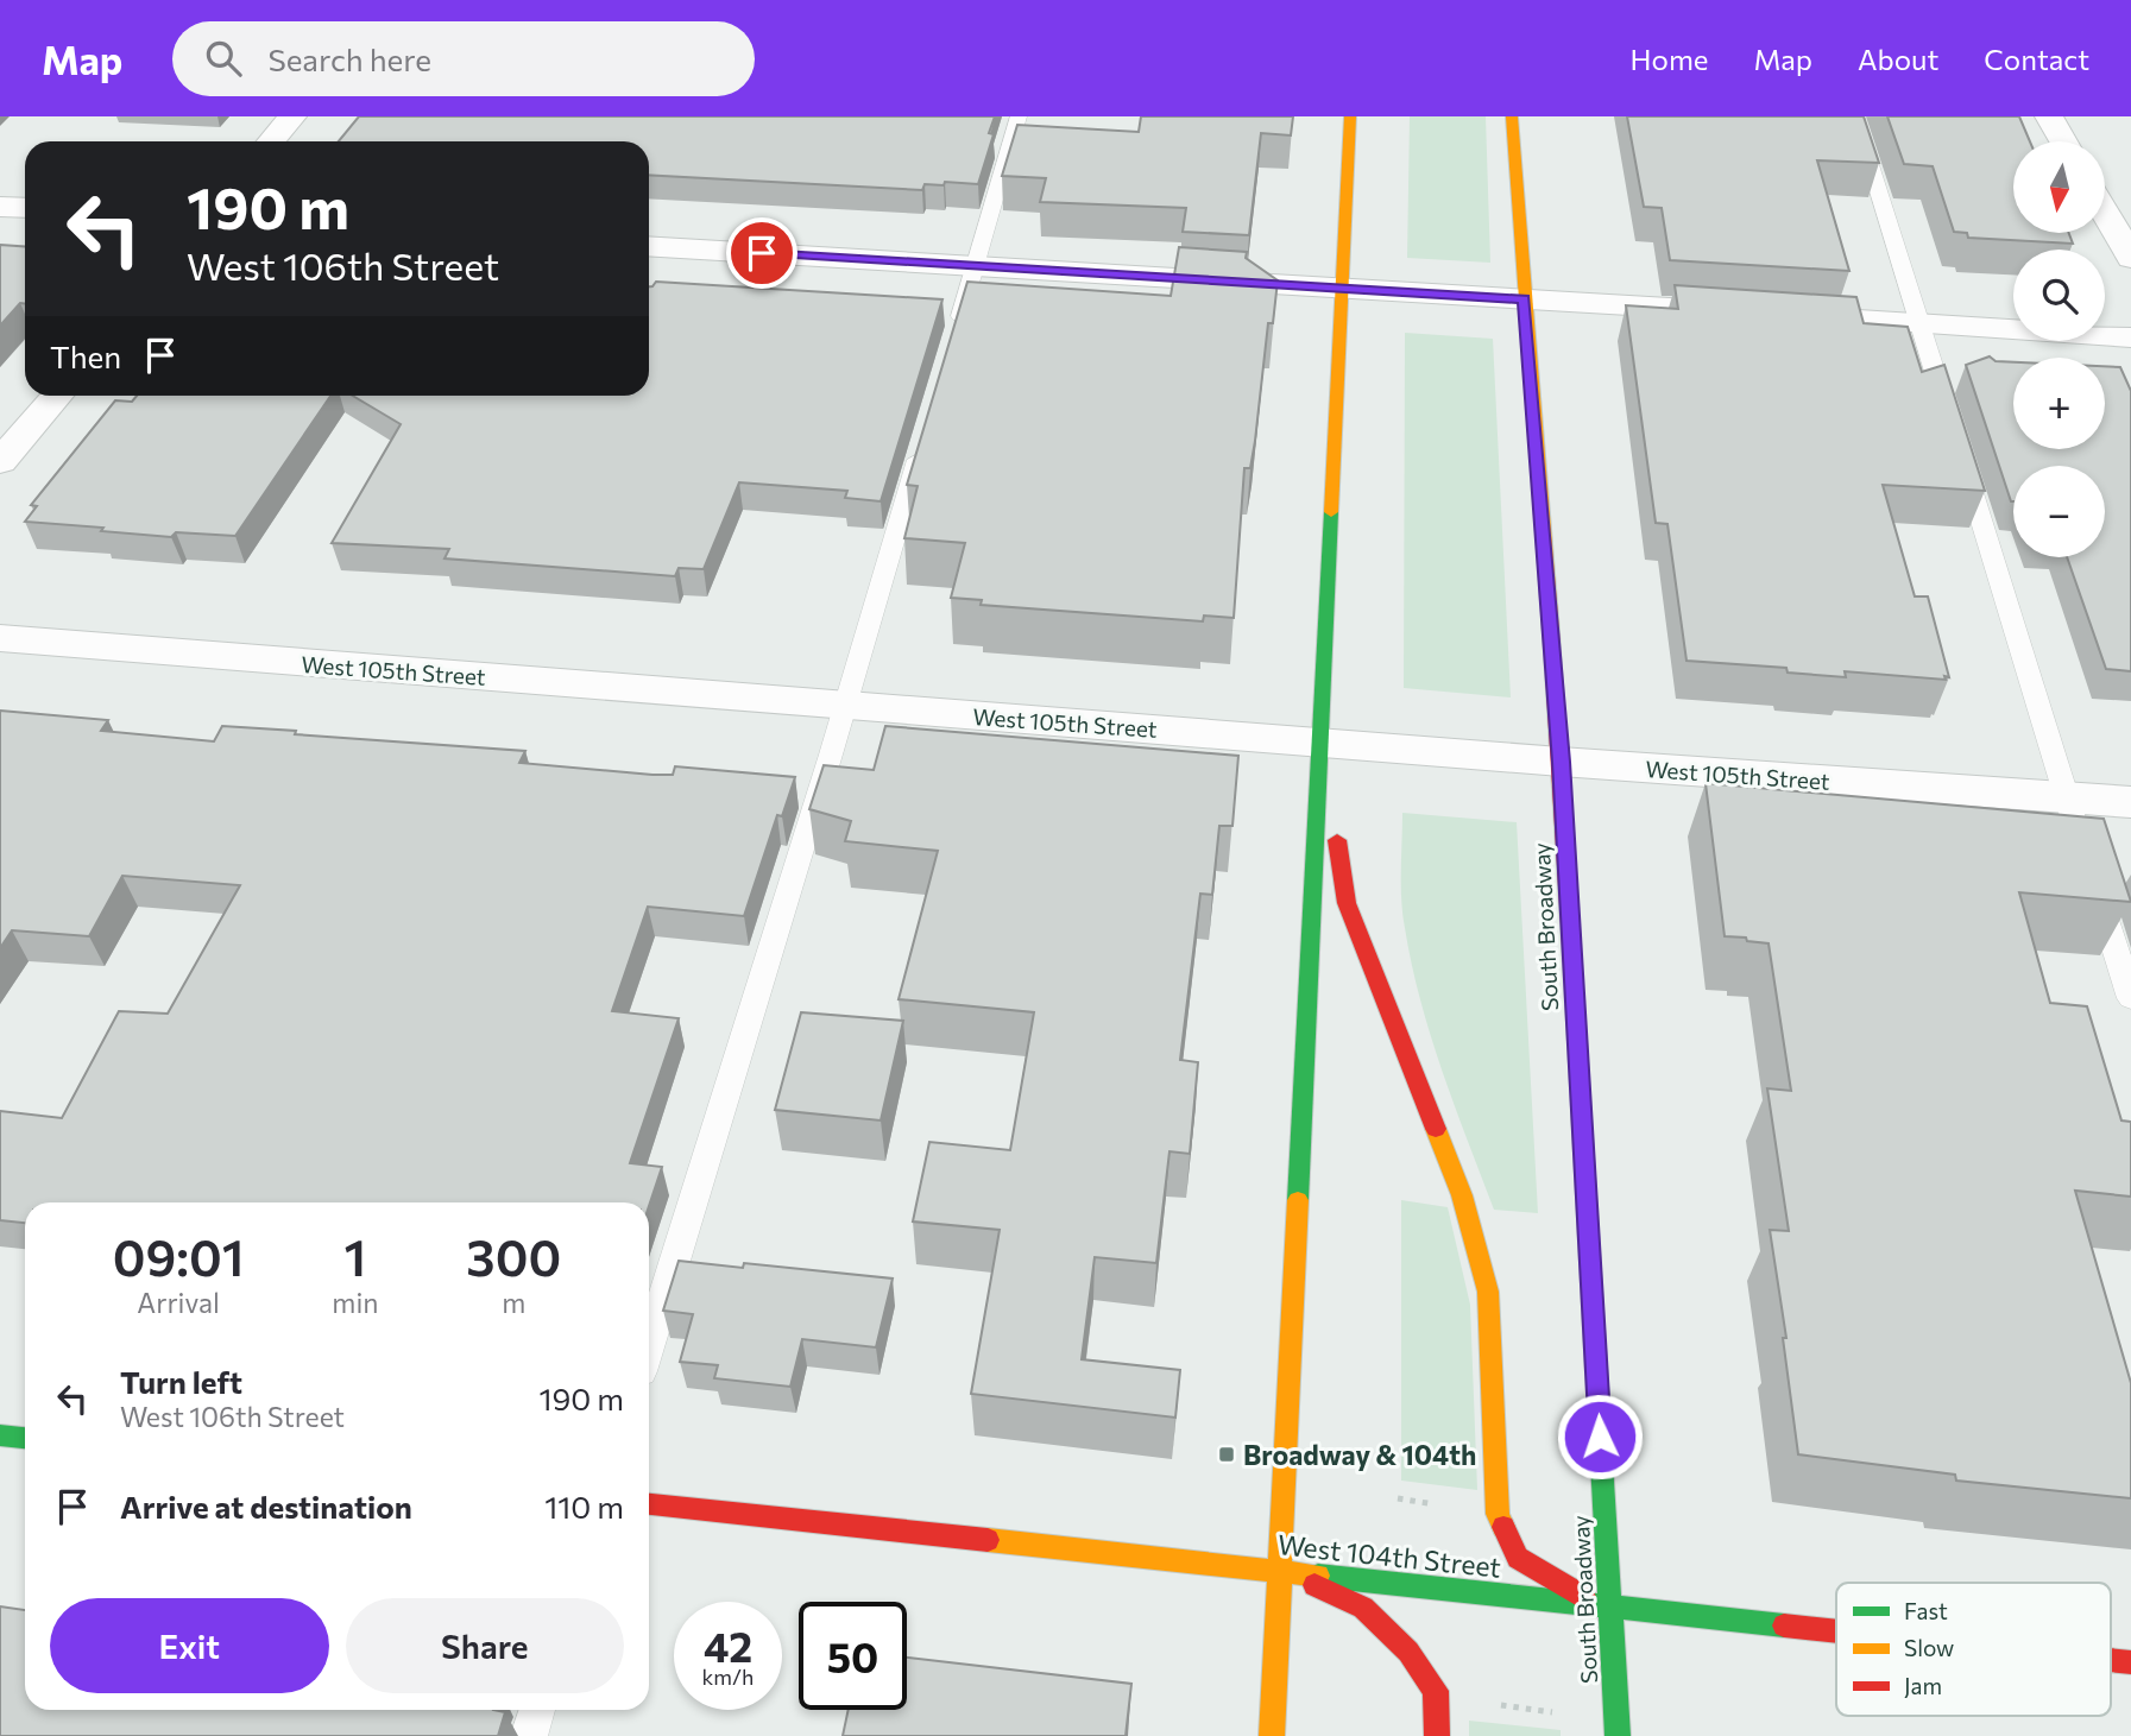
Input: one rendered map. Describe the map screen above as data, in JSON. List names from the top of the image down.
{
  "streets": {
    "main road": ["South Broadway", "West 104th Street"],
    "street": ["West 105th Street"]
  },
  "crossings": [
    ["West 105th Street", "South Broadway"],
    ["South Broadway", "West 104th Street"]
  ],
  "places": {
    "transit": ["Broadway & 104th"]
  },
  "legend": ["Fast", "Slow", "Jam"],
  "north": "bottom",
  "page": {
    "header": "Map",
    "search": "Search here",
    "nav": [
      "Home",
      "Map",
      "About",
      "Contact"
    ],
    "map_buttons": ["+", "−"],
    "turn": ["190 m", "West 106th Street"],
    "then": "Then",
    "eta": [
      "09:01",
      "Arrival",
      "1",
      "min",
      "300",
      "m"
    ],
    "list": [
      {
        "name": "Turn left",
        "note": "West 106th Street",
        "value": "190 m"
      },
      {
        "name": "Arrive at destination",
        "value": "110 m"
      }
    ],
    "buttons": ["Exit", "Share"],
    "speed": "42 km/h",
    "limit": "50"
  }
}
